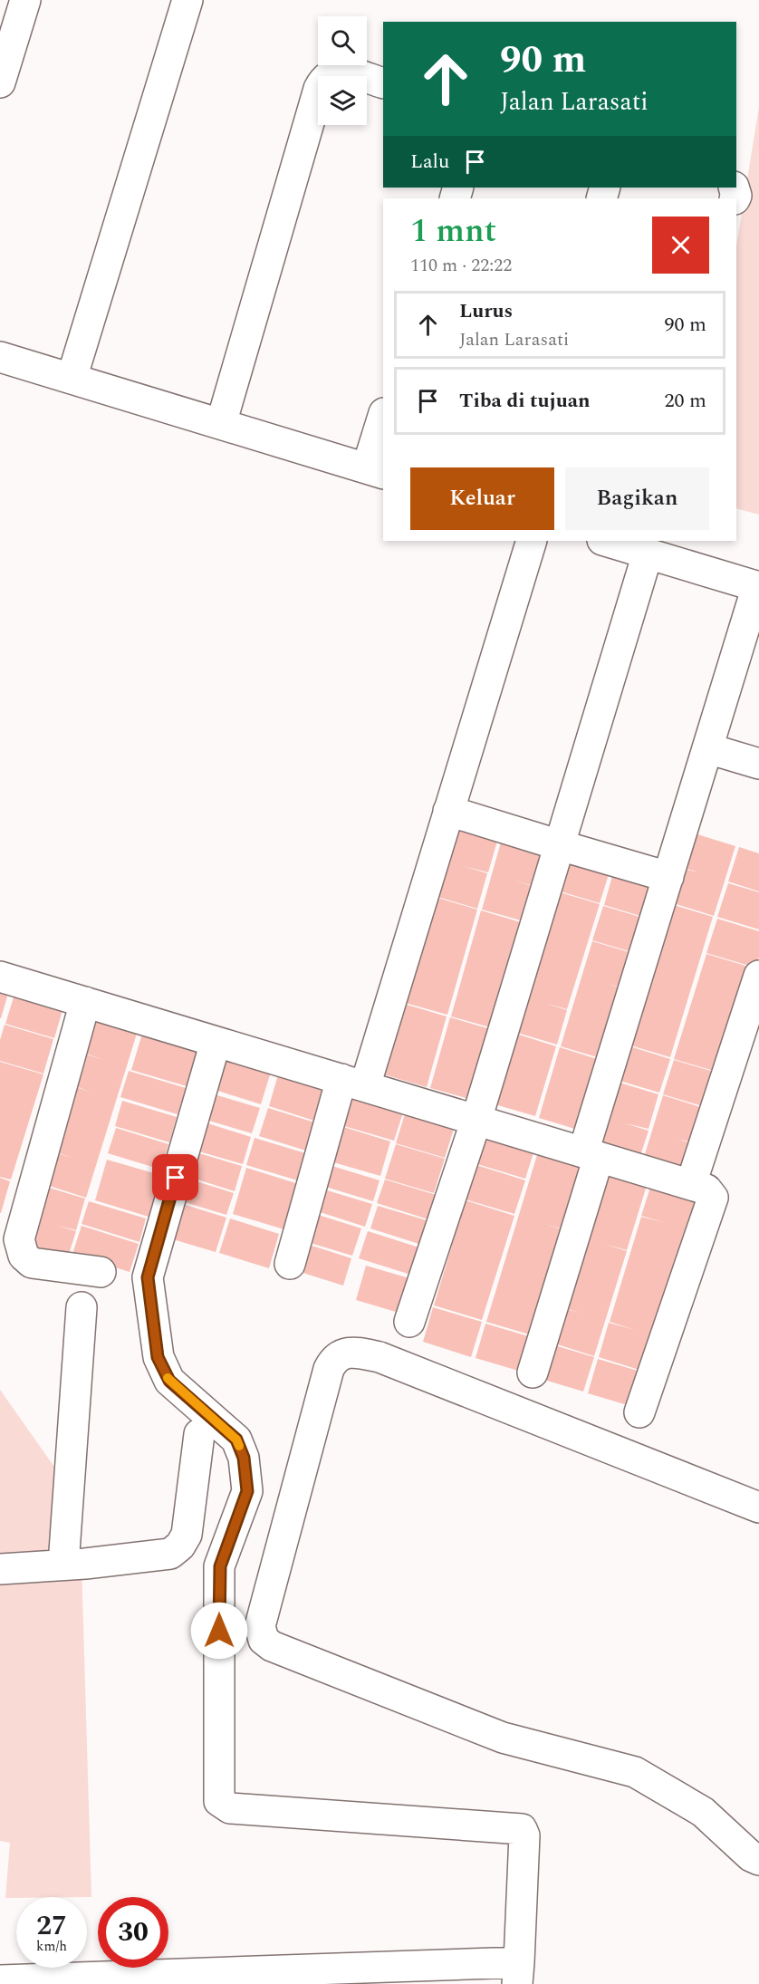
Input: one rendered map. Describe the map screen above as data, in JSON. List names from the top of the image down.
{
  "page": {
    "turn": ["90 m", "Jalan Larasati"],
    "then": "Lalu",
    "heading": ["1 mnt", "110 m · 22:22"],
    "list": [
      {
        "name": "Lurus",
        "note": "Jalan Larasati",
        "value": "90 m"
      },
      {
        "name": "Tiba di tujuan",
        "value": "20 m"
      }
    ],
    "buttons": ["Keluar", "Bagikan"],
    "speed": "27 km/h",
    "limit": "30"
  }
}
